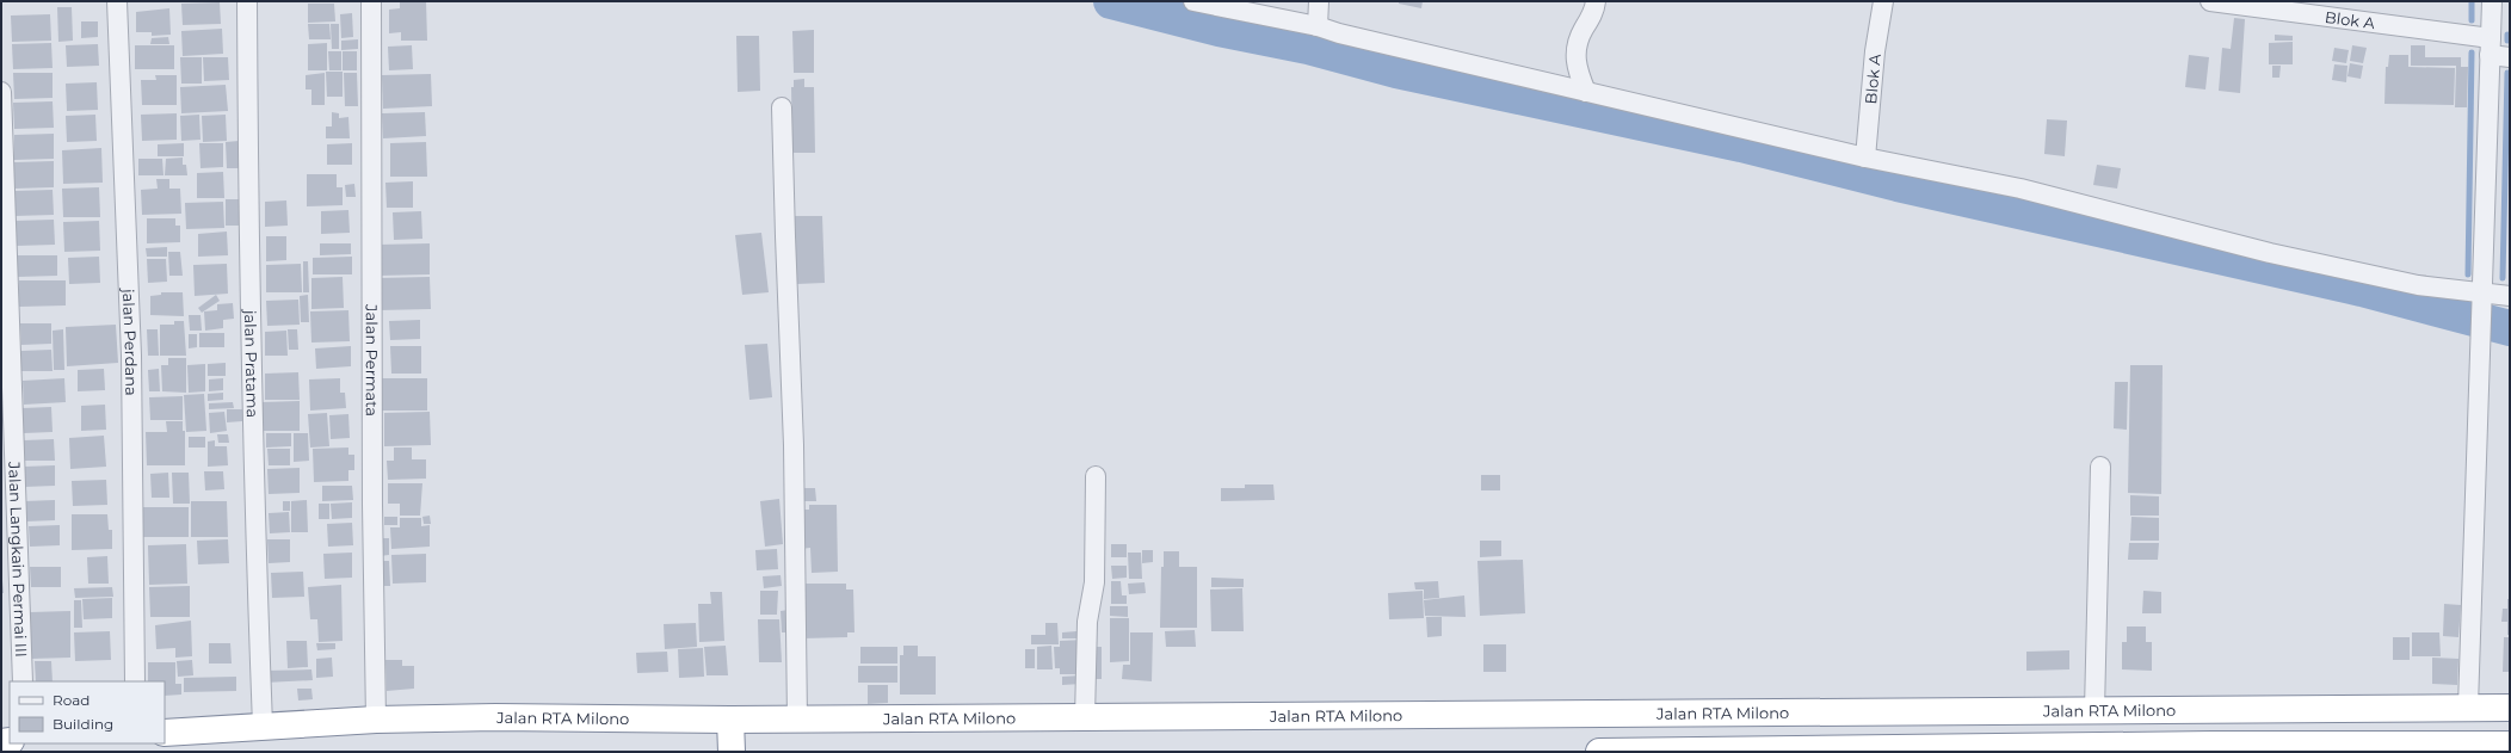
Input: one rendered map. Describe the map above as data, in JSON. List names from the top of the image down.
{
  "streets": {
    "highway": ["Jalan RTA Milono"],
    "street": [
      "Blok A",
      "jalan Perdana",
      "Jalan Permata",
      "jalan Pratama",
      "Jalan Langkain Permai III"
    ]
  },
  "crossings": [
    ["Jalan Permata", "Jalan RTA Milono"],
    ["jalan Pratama", "Jalan RTA Milono"]
  ],
  "legend": ["Road", "Building"]
}
